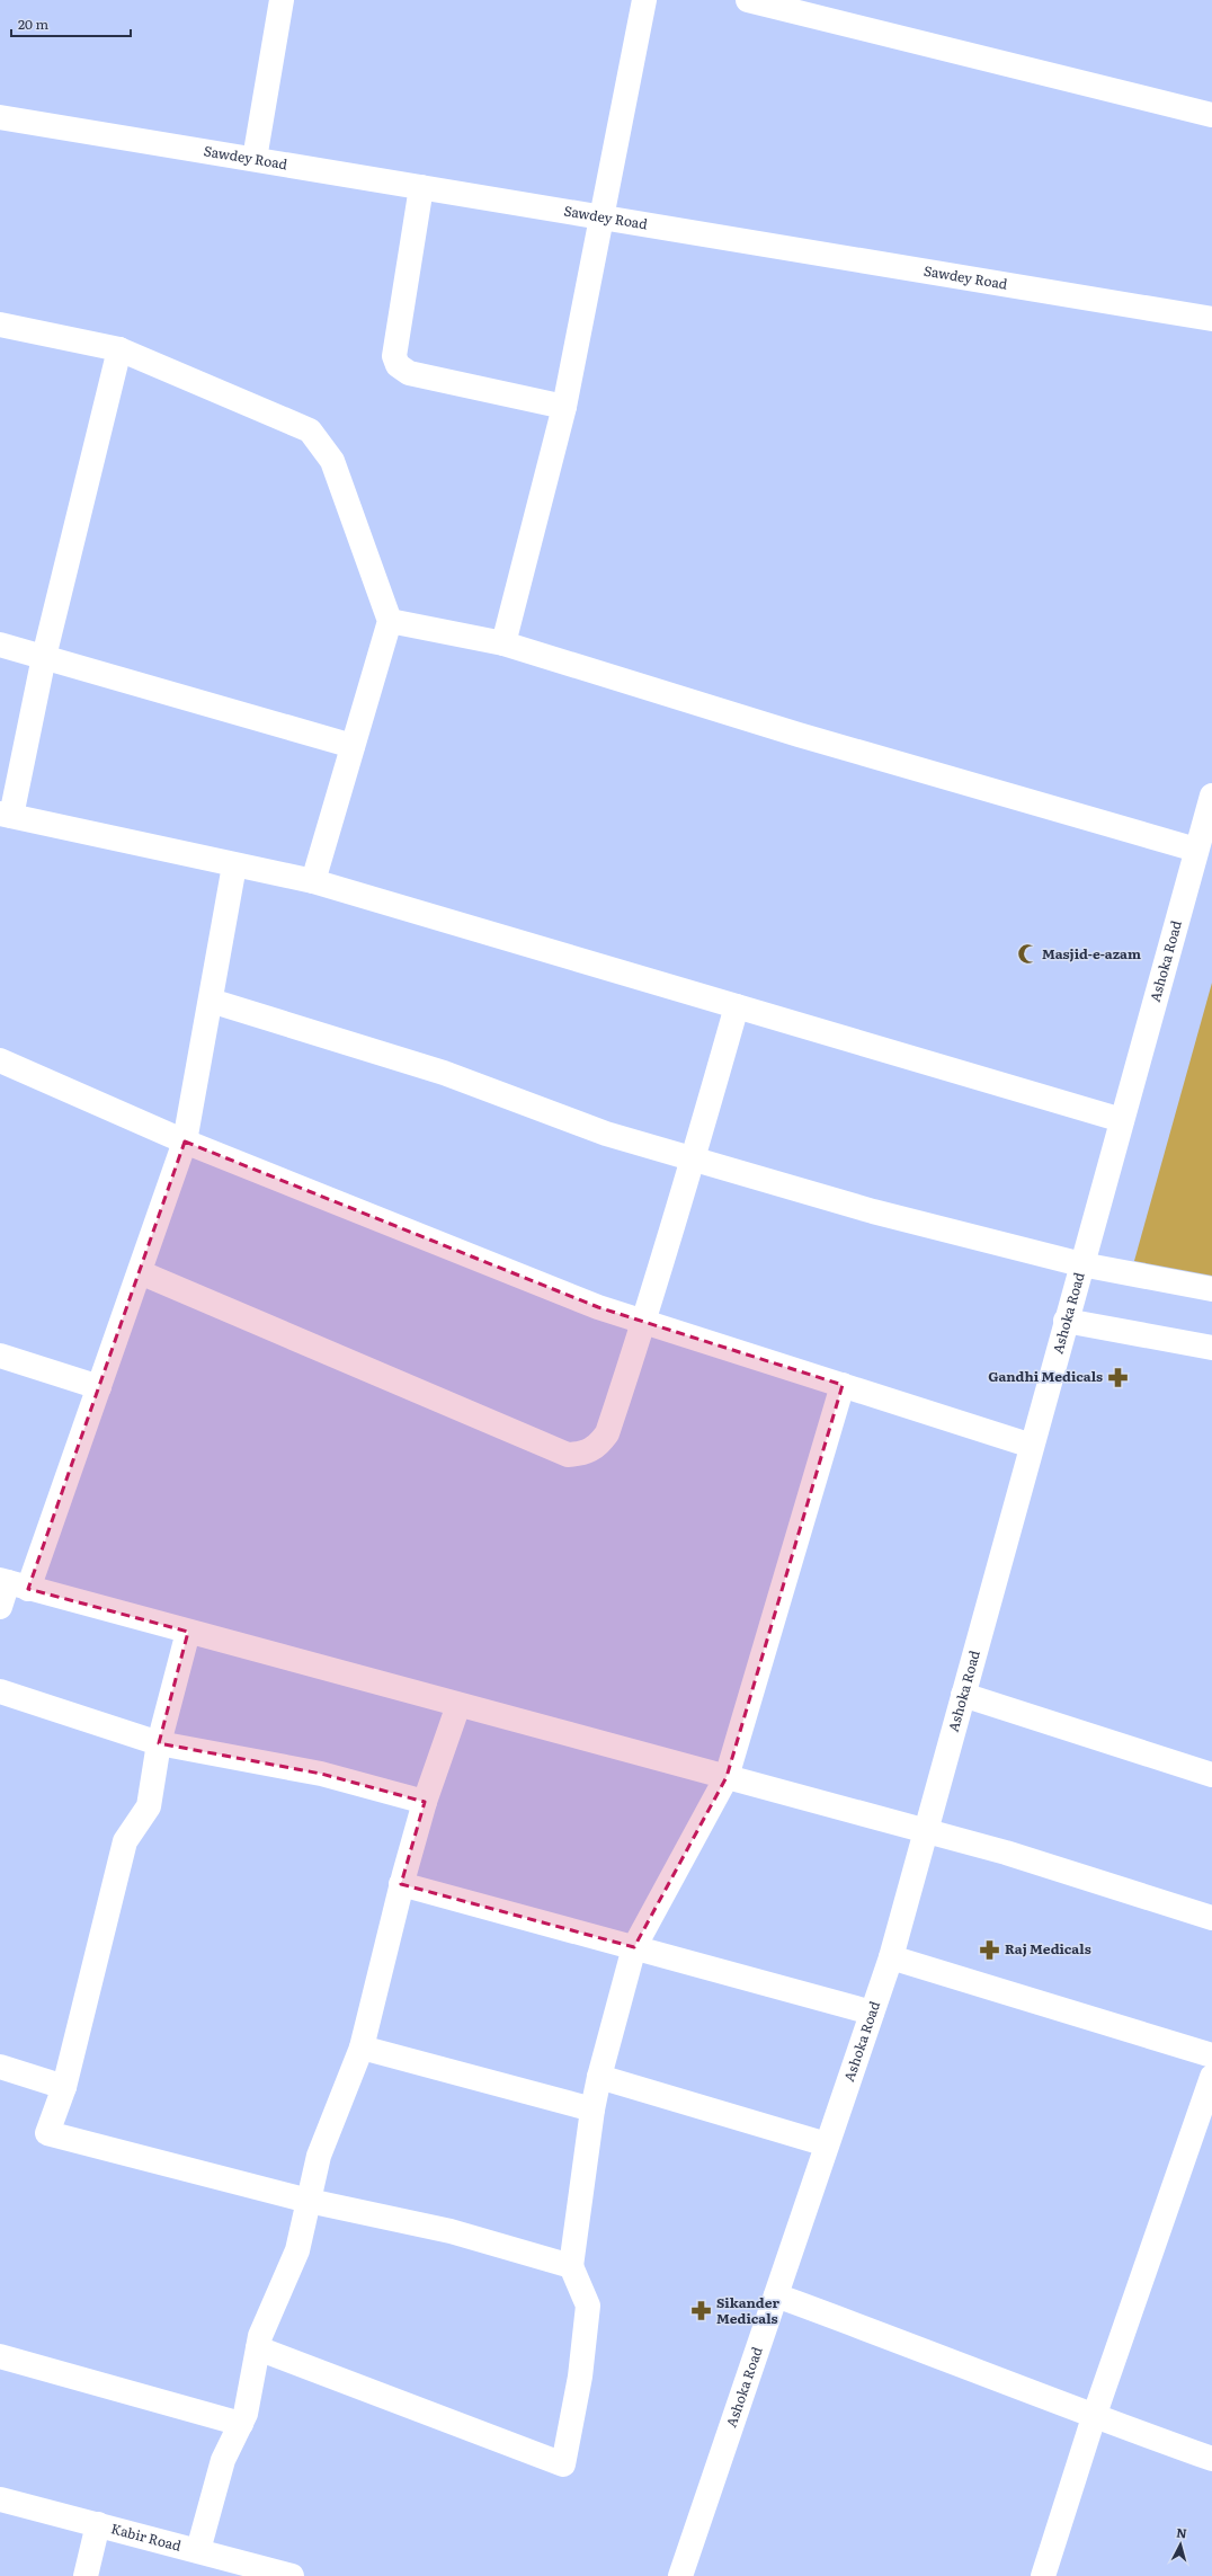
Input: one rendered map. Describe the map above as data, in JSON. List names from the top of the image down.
{
  "streets": {
    "street": ["Sawdey Road", "Ashoka Road", "Kabir Road"]
  },
  "places": {
    "mosque": ["Masjid-e-azam"],
    "pharmacy": ["Gandhi Medicals", "Raj Medicals", "Sikander Medicals"]
  },
  "scale_bar": "20 m",
  "north": "top"
}
